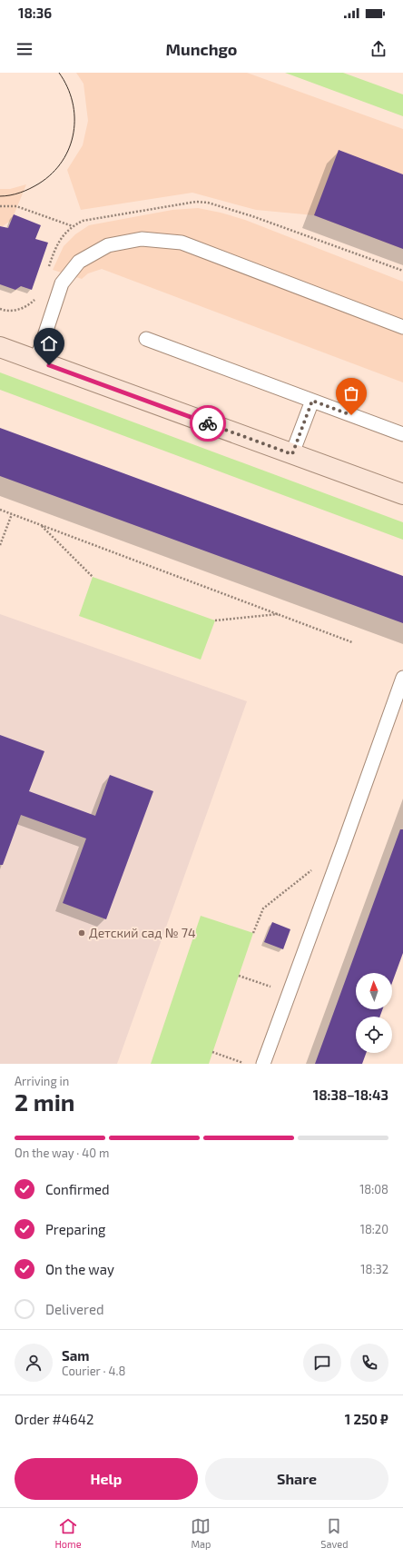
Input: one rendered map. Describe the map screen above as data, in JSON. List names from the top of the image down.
{
  "places": ["Детский сад № 74"],
  "north": "top",
  "page": {
    "status": "18:36",
    "header": "Munchgo",
    "heading": ["2 min", "Arriving in", "18:38–18:43"],
    "panel": [
      "Sam",
      "Courier · 4.8",
      "Order #4642",
      "1 250 ₽"
    ],
    "bar": "On the way · 40 m",
    "list": [
      ["Confirmed", "18:08"],
      ["Preparing", "18:20"],
      ["On the way", "18:32"],
      "Delivered"
    ],
    "buttons": ["Help", "Share"],
    "tabs": ["Home", "Map", "Saved"]
  }
}
